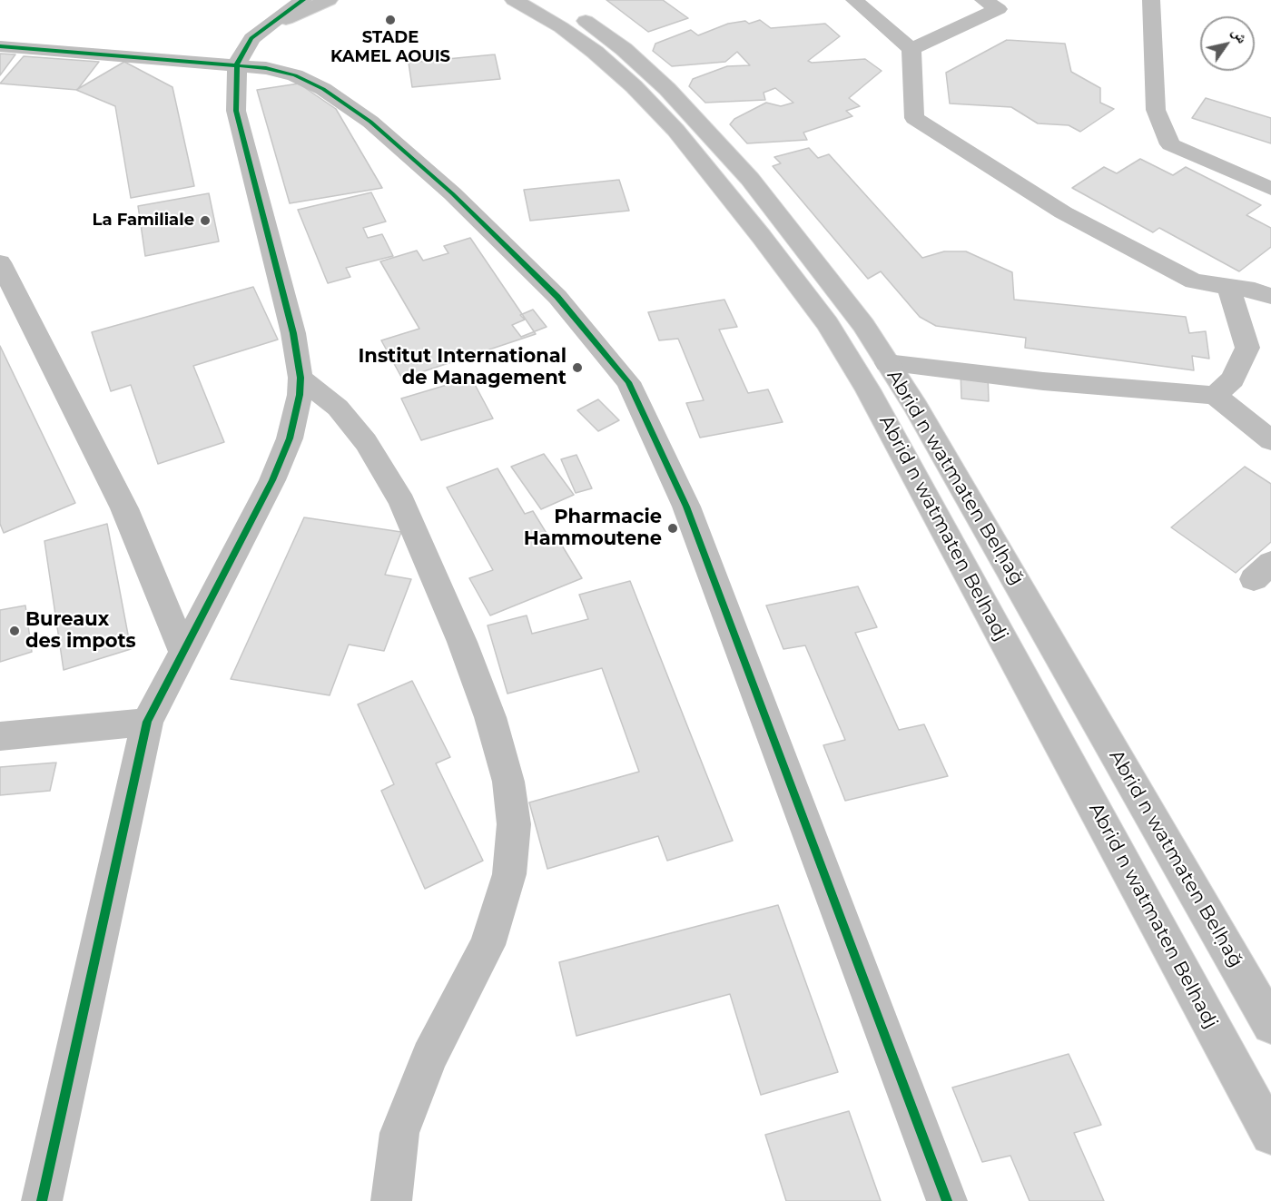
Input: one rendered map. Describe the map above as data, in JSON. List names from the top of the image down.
{
  "streets": {
    "street": ["Abrid n watmaten Belḥaǧ", "Abrid n watmaten Belhadj"]
  },
  "places": [
    "STADE KAMEL AOUIS",
    "La Familiale",
    "Institut International de Management",
    "Pharmacie Hammoutene",
    "Bureaux des impots"
  ],
  "north": "top right"
}
